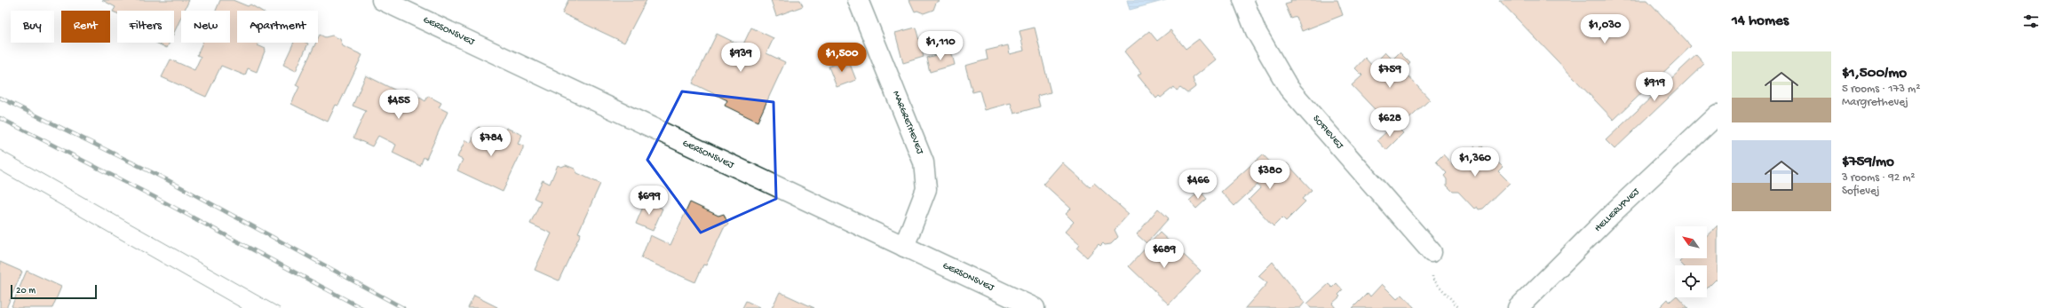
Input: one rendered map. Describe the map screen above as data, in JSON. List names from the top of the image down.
{
  "streets": {
    "street": [
      "GERSONSVEJ",
      "MARGRETHEVEJ",
      "SOFIEVEJ",
      "HELLERUPVEJ"
    ]
  },
  "crossings": [
    ["GERSONSVEJ", "MARGRETHEVEJ"]
  ],
  "scale_bar": "20 m",
  "north": "top left",
  "page": {
    "heading": "14 homes",
    "chip": [
      "Buy",
      "Rent",
      "Filters",
      "New",
      "Apartment"
    ],
    "price": [
      "$1,030",
      "$1,110",
      "$939",
      "$1,500",
      "$759",
      "$919",
      "$455",
      "$628",
      "$784",
      "$1,360",
      "$380",
      "$466",
      "$699",
      "$689"
    ],
    "list": [
      {
        "name": "$1,500/mo",
        "note": "5 rooms · 173 m² · Margrethevej"
      },
      {
        "name": "$759/mo",
        "note": "3 rooms · 92 m² · Sofievej"
      }
    ],
    "scale": "20 m"
  }
}
